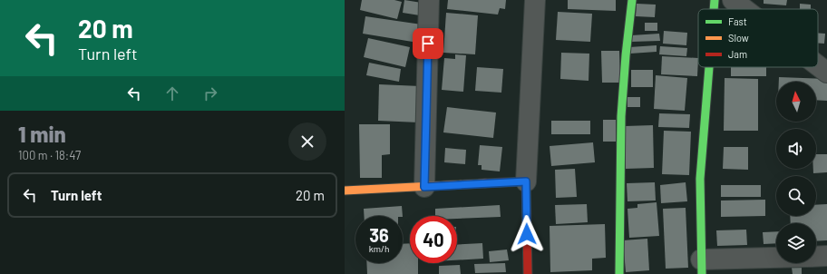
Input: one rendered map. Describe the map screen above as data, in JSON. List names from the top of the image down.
{
  "legend": ["Fast", "Slow", "Jam"],
  "north": "top",
  "page": {
    "turn": ["20 m", "Turn left"],
    "heading": ["1 min", "100 m · 18:47"],
    "list": [
      {
        "name": "Turn left",
        "value": "20 m"
      }
    ],
    "speed": "36 km/h",
    "limit": "40"
  }
}
